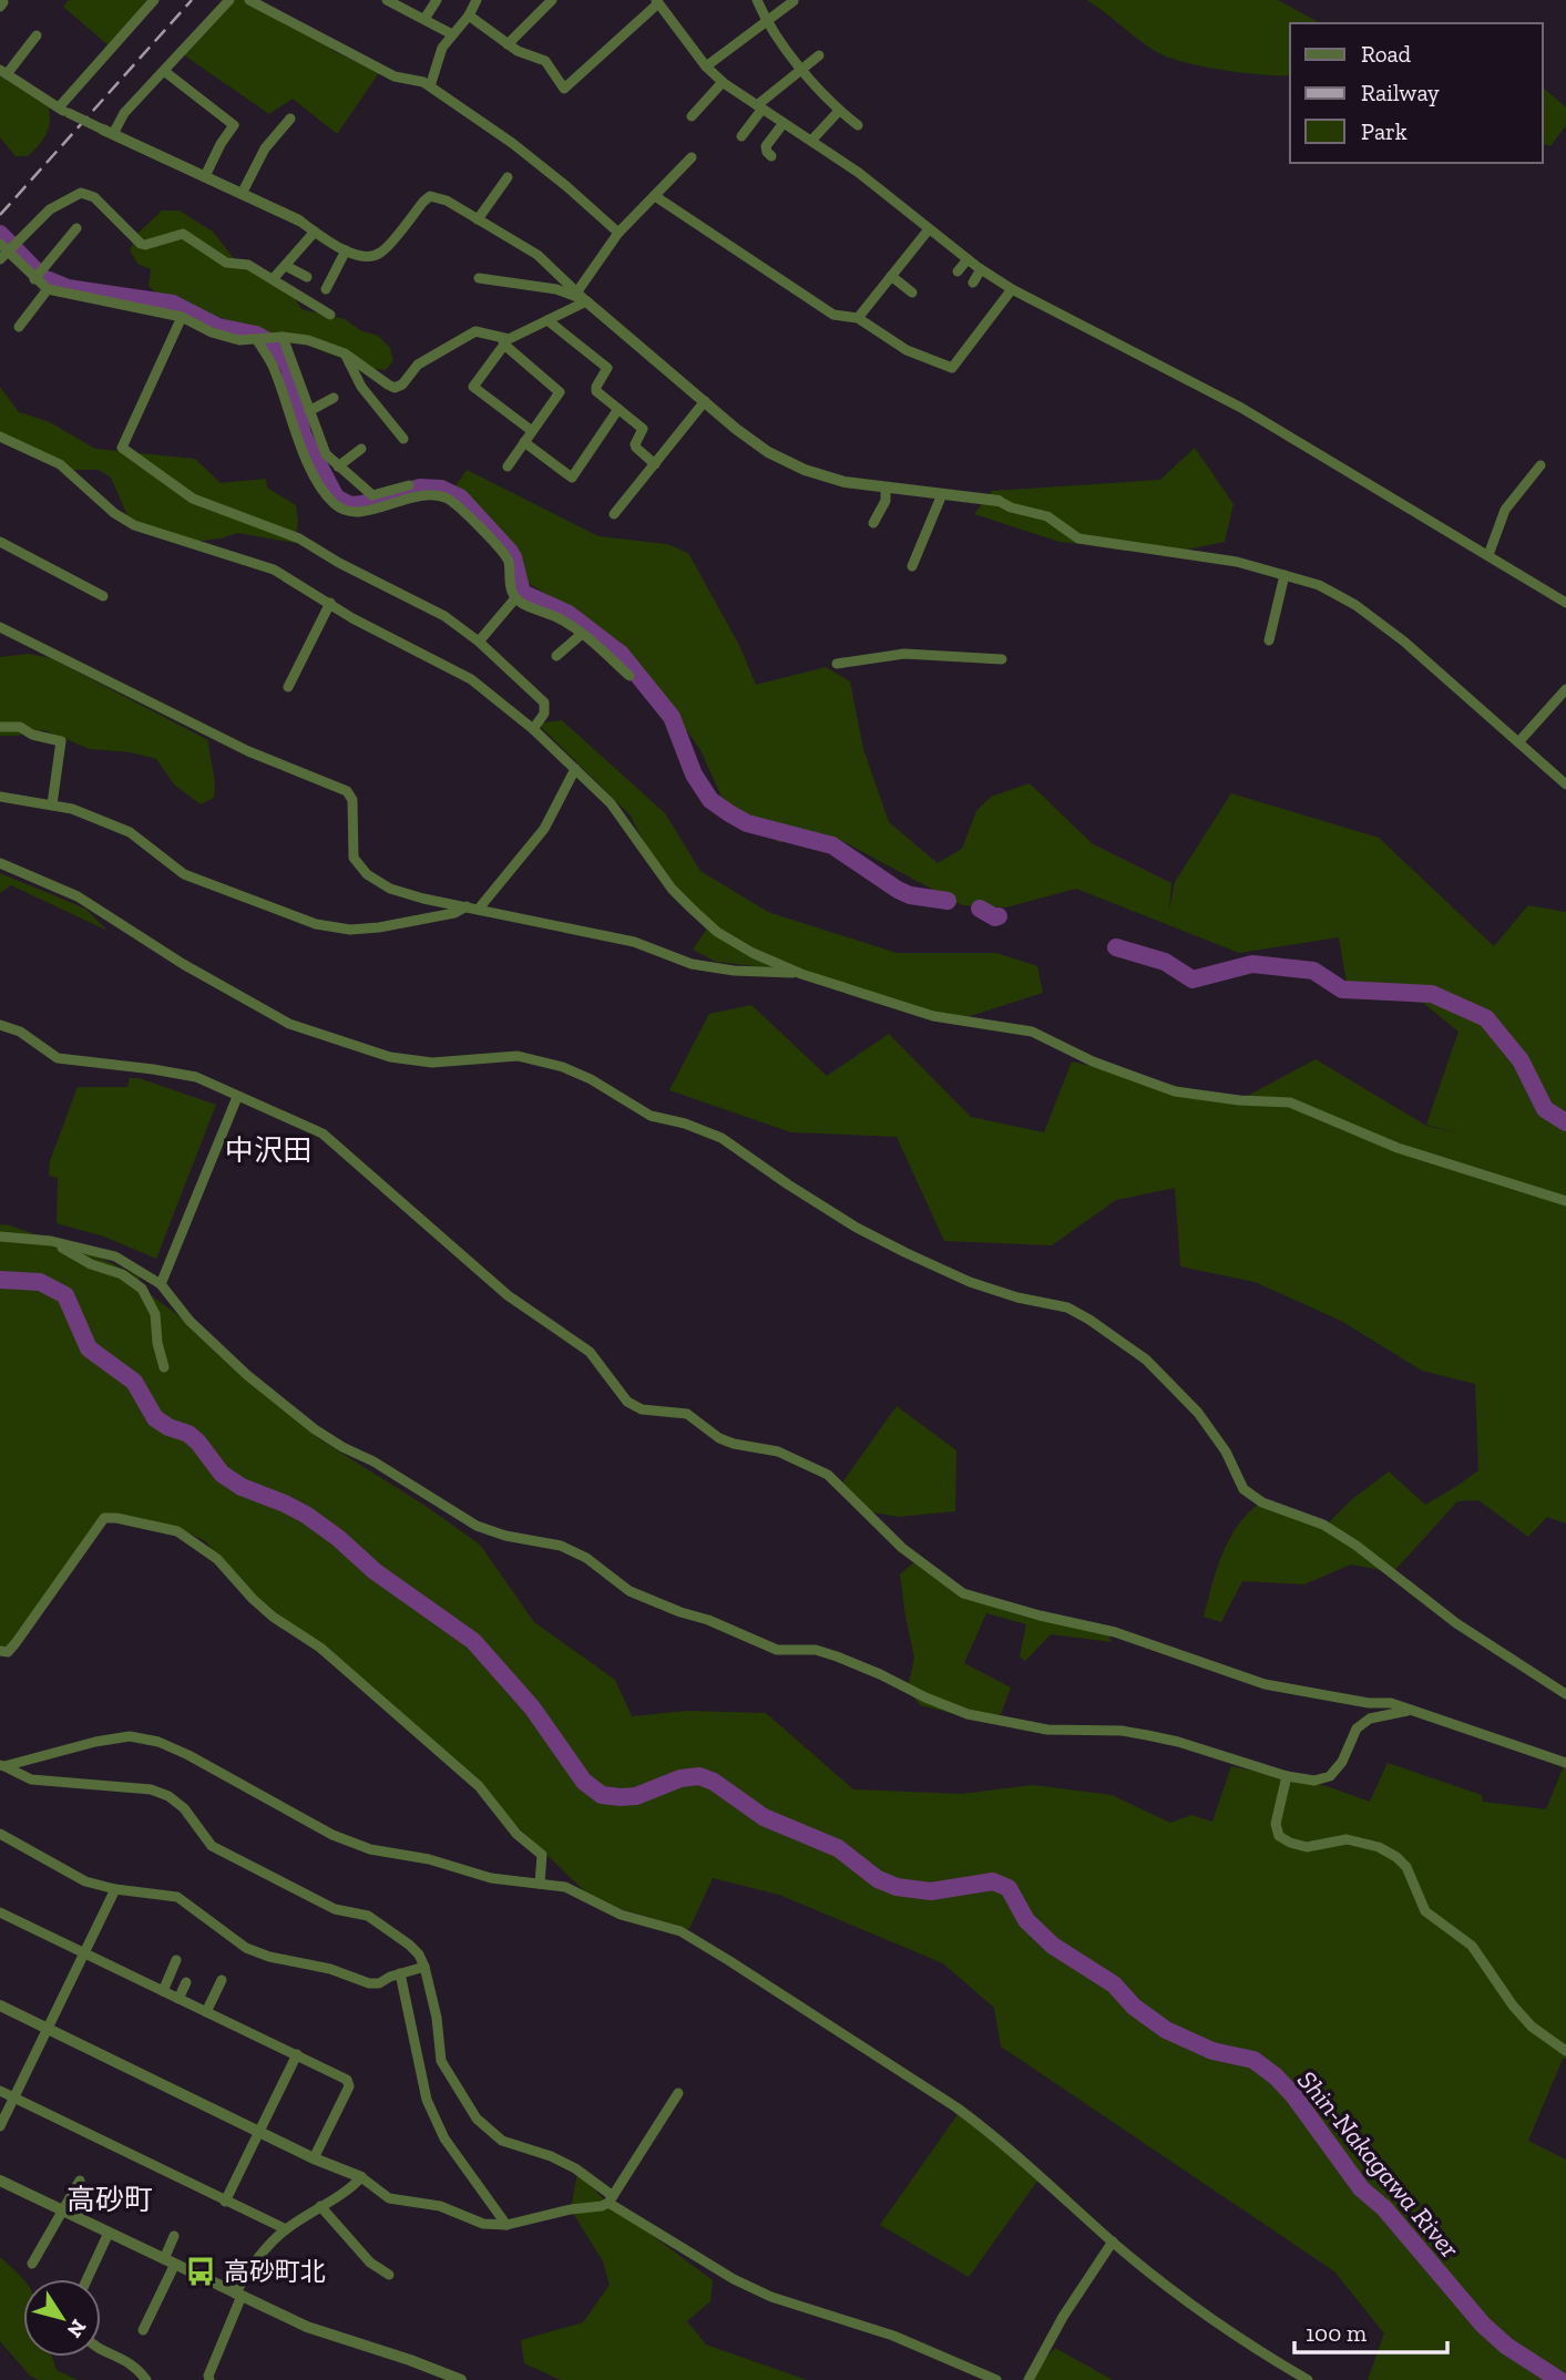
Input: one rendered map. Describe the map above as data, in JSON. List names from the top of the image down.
{
  "districts": ["中沢田", "高砂町"],
  "water": ["Shin-Nakagawa River"],
  "places": {
    "bus stop": ["高砂町北"]
  },
  "legend": ["Road", "Railway", "Park"],
  "scale_bar": "100 m",
  "north": "bottom right"
}
